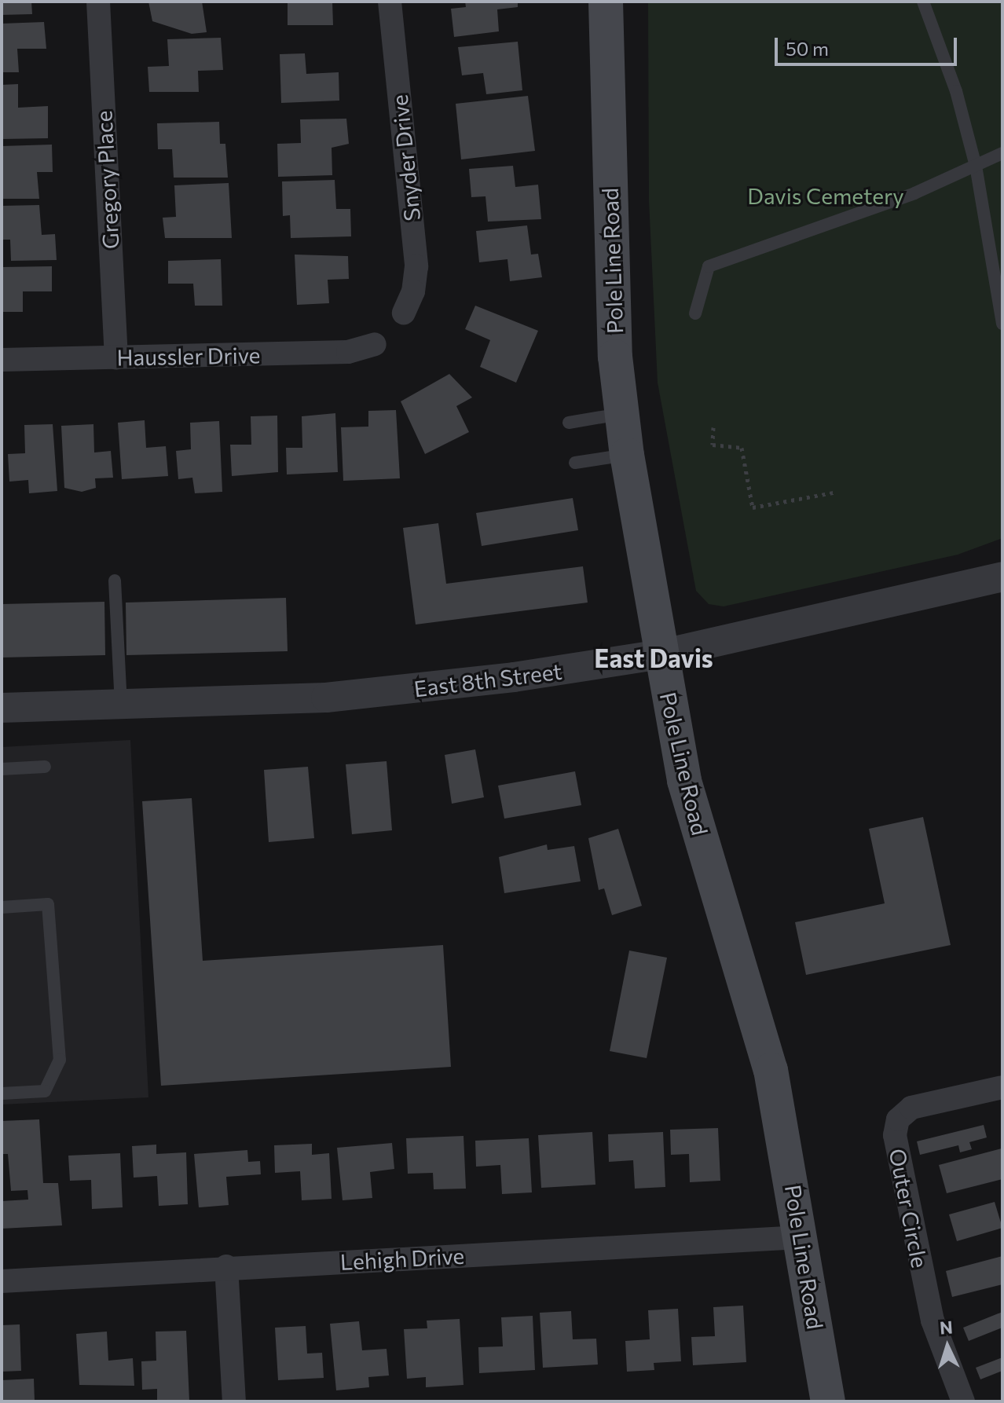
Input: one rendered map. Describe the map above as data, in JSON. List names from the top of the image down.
{
  "streets": {
    "main road": ["Pole Line Road"],
    "street": [
      "Snyder Drive",
      "Gregory Place",
      "Haussler Drive",
      "East 8th Street",
      "Outer Circle",
      "Lehigh Drive"
    ]
  },
  "crossings": [
    ["Gregory Place", "Haussler Drive"],
    ["Pole Line Road", "East 8th Street"],
    ["Pole Line Road", "Lehigh Drive"]
  ],
  "districts": ["East Davis"],
  "parks": ["Davis Cemetery"],
  "scale_bar": "50 m",
  "north": "top"
}
